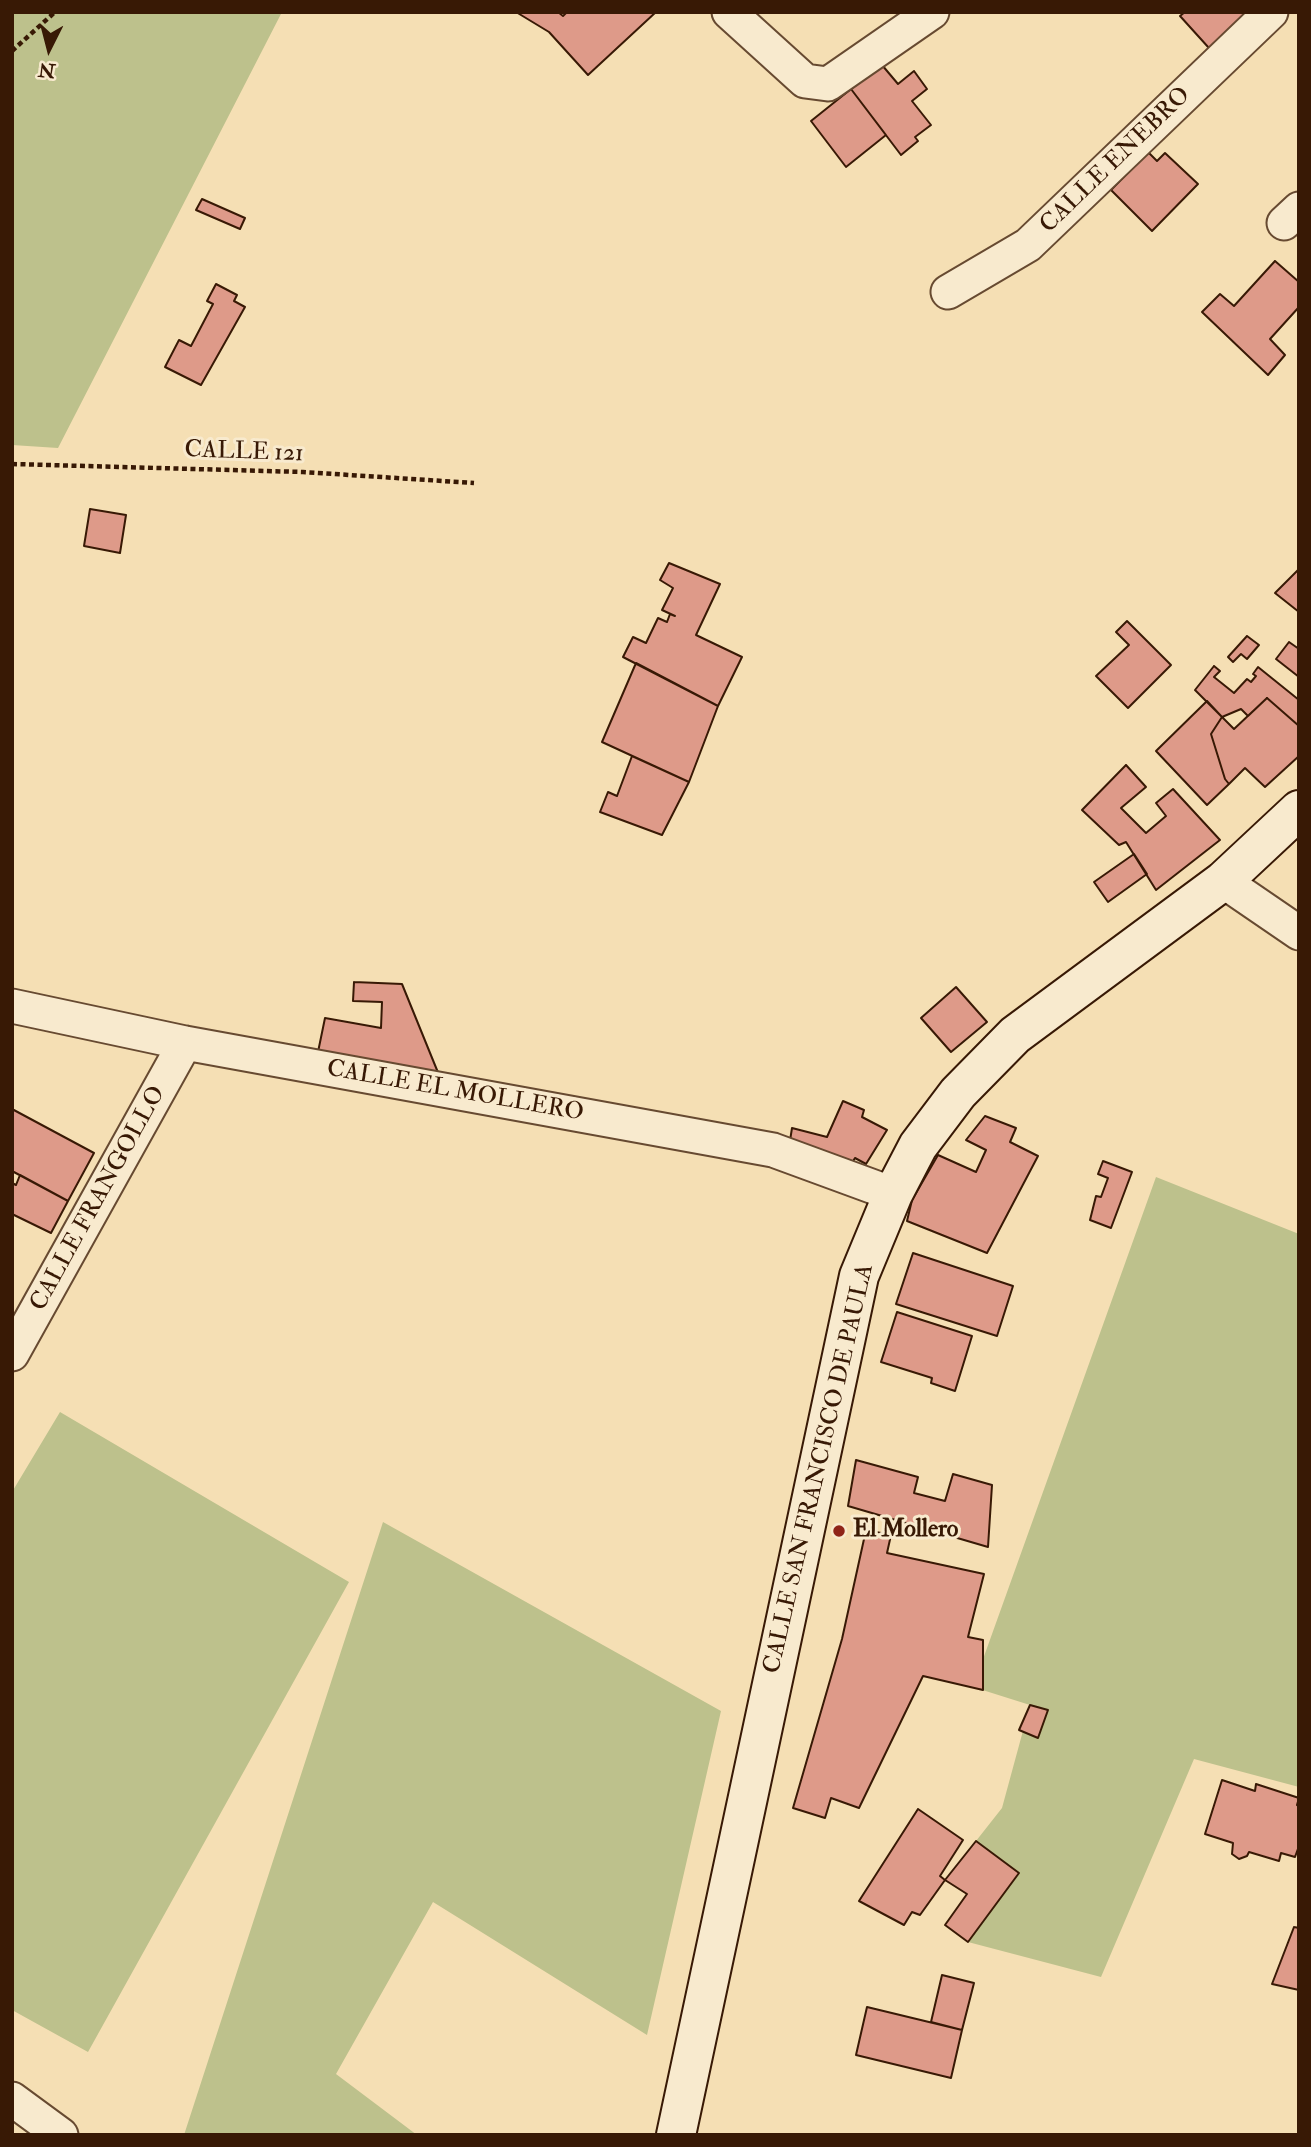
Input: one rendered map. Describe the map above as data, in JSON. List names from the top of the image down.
{
  "streets": {
    "main road": ["CALLE SAN FRANCISCO DE PAULA"],
    "street": ["CALLE ENEBRO", "CALLE EL MOLLERO", "CALLE FRANGOLLO"],
    "path": ["CALLE 121"]
  },
  "crossings": [
    ["CALLE EL MOLLERO", "CALLE FRANGOLLO"],
    ["CALLE EL MOLLERO", "CALLE SAN FRANCISCO DE PAULA"]
  ],
  "places": ["El Mollero"],
  "north": "bottom"
}
